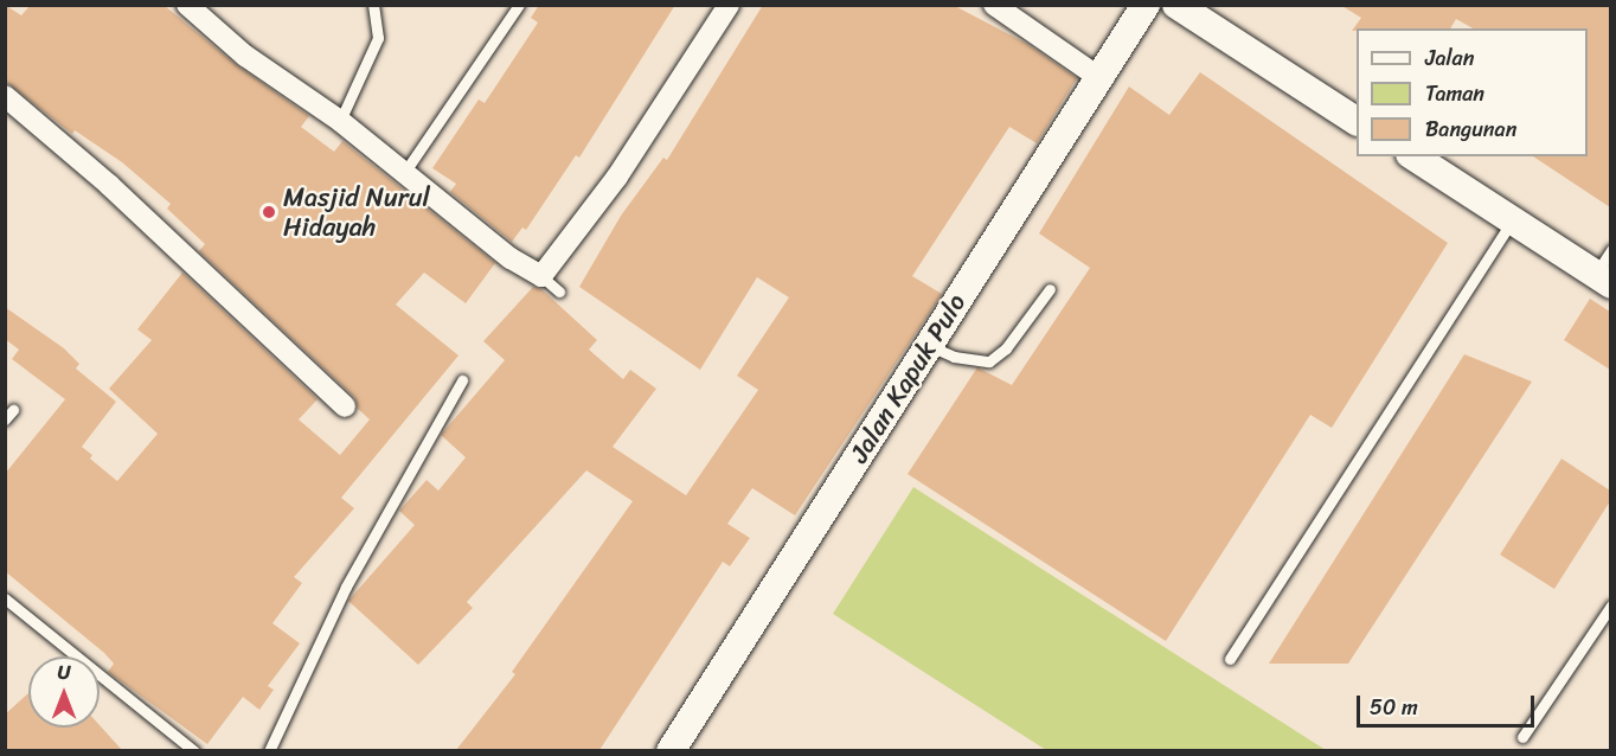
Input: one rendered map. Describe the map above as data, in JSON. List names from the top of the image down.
{
  "streets": {
    "street": ["Jalan Kapuk Pulo"]
  },
  "places": ["Masjid Nurul Hidayah"],
  "legend": ["Jalan", "Taman", "Bangunan"],
  "scale_bar": "50 m",
  "north": "top"
}
